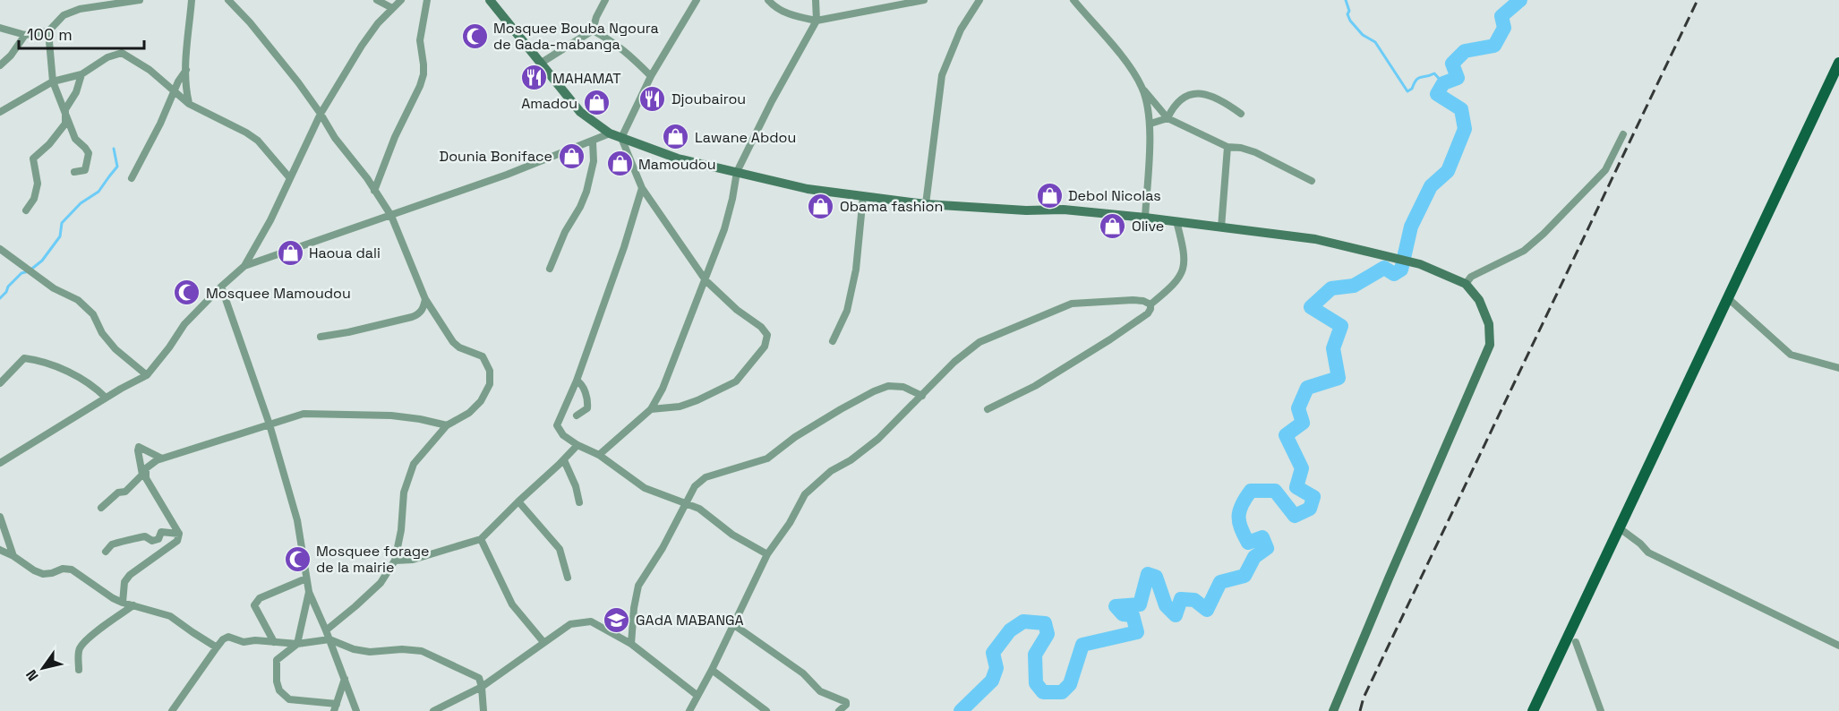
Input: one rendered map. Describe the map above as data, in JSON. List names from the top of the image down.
{
  "places": {
    "mosque": ["Mosquee Bouba Ngoura de Gada-mabanga", "Mosquee Mamoudou", "Mosquee forage de la mairie"],
    "restaurant": ["MAHAMAT", "Djoubairou"],
    "shop": [
      "Amadou",
      "Lawane Abdou",
      "Dounia Boniface",
      "Mamoudou",
      "Debol Nicolas",
      "Obama fashion",
      "Olive",
      "Haoua dali"
    ],
    "school or university": ["GAdA MABANGA"]
  },
  "scale_bar": "100 m",
  "north": "bottom left"
}
